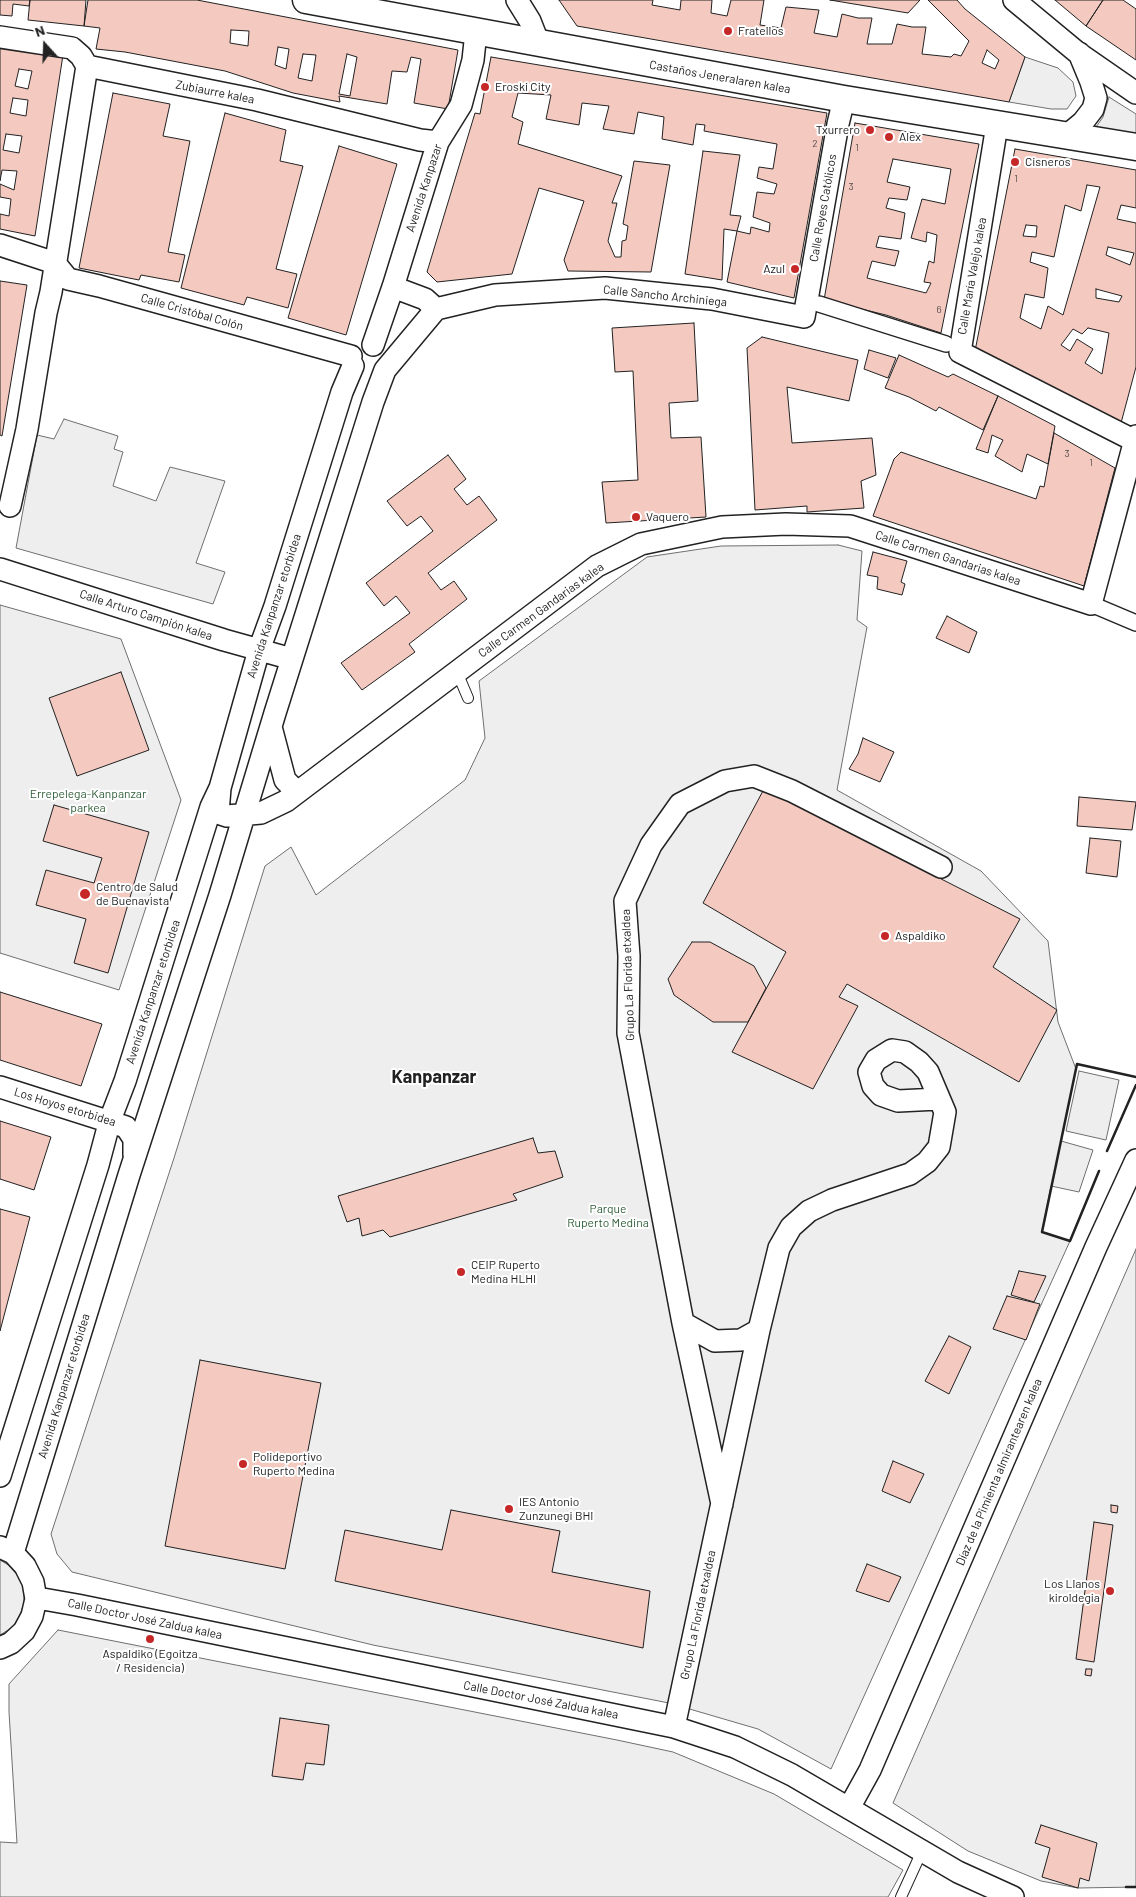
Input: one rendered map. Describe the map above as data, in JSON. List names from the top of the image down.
{
  "streets": {
    "street": [
      "Castaños Jeneralaren kalea",
      "Zubiaurre kalea",
      "Avenida Kanpazar",
      "Calle Reyes Católicos",
      "Calle María Valejo kalea",
      "Calle Sancho Archiniega",
      "Calle Cristóbal Colón",
      "Calle Carmen Gandarias kalea",
      "Avenida Kanpanzar etorbidea",
      "Calle Arturo Campión kalea",
      "Grupo La Florida etxaldea",
      "Los Hoyos etorbidea",
      "Díaz de la Pimienta almirantearen kalea",
      "Calle Doctor José Zaldua kalea"
    ]
  },
  "crossings": [
    ["Castaños Jeneralaren kalea", "Avenida Kanpazar"],
    ["Castaños Jeneralaren kalea", "Calle Reyes Católicos"],
    ["Castaños Jeneralaren kalea", "Calle María Valejo kalea"],
    ["Zubiaurre kalea", "Avenida Kanpazar"],
    ["Avenida Kanpazar", "Calle Cristóbal Colón"],
    ["Avenida Kanpazar", "Avenida Kanpanzar etorbidea"],
    ["Calle Reyes Católicos", "Calle Sancho Archiniega"],
    ["Calle Cristóbal Colón", "Avenida Kanpanzar etorbidea"],
    ["Calle Carmen Gandarias kalea", "Avenida Kanpanzar etorbidea"],
    ["Avenida Kanpanzar etorbidea", "Calle Arturo Campión kalea"],
    ["Avenida Kanpanzar etorbidea", "Los Hoyos etorbidea"],
    ["Grupo La Florida etxaldea", "Calle Doctor José Zaldua kalea"],
    ["Díaz de la Pimienta almirantearen kalea", "Calle Doctor José Zaldua kalea"]
  ],
  "districts": ["Kanpanzar"],
  "parks": ["Errepelega-Kanpanzar parkea", "Parque Ruperto Medina"],
  "places": [
    "Fratellos",
    "Eroski City",
    "Txurrero",
    "Alex",
    "Cisneros",
    "Azul",
    "Vaquero",
    "Centro de Salud de Buenavista",
    "Aspaldiko",
    "CEIP Ruperto Medina HLHI",
    "Polideportivo Ruperto Medina",
    "IES Antonio Zunzunegi BHI",
    "Los Llanos kiroldegia",
    "Aspaldiko (Egoitza / Residencia)"
  ],
  "house_numbers": [
    "2",
    "1",
    "1",
    "3",
    "6",
    "3",
    "1"
  ],
  "north": "top"
}
